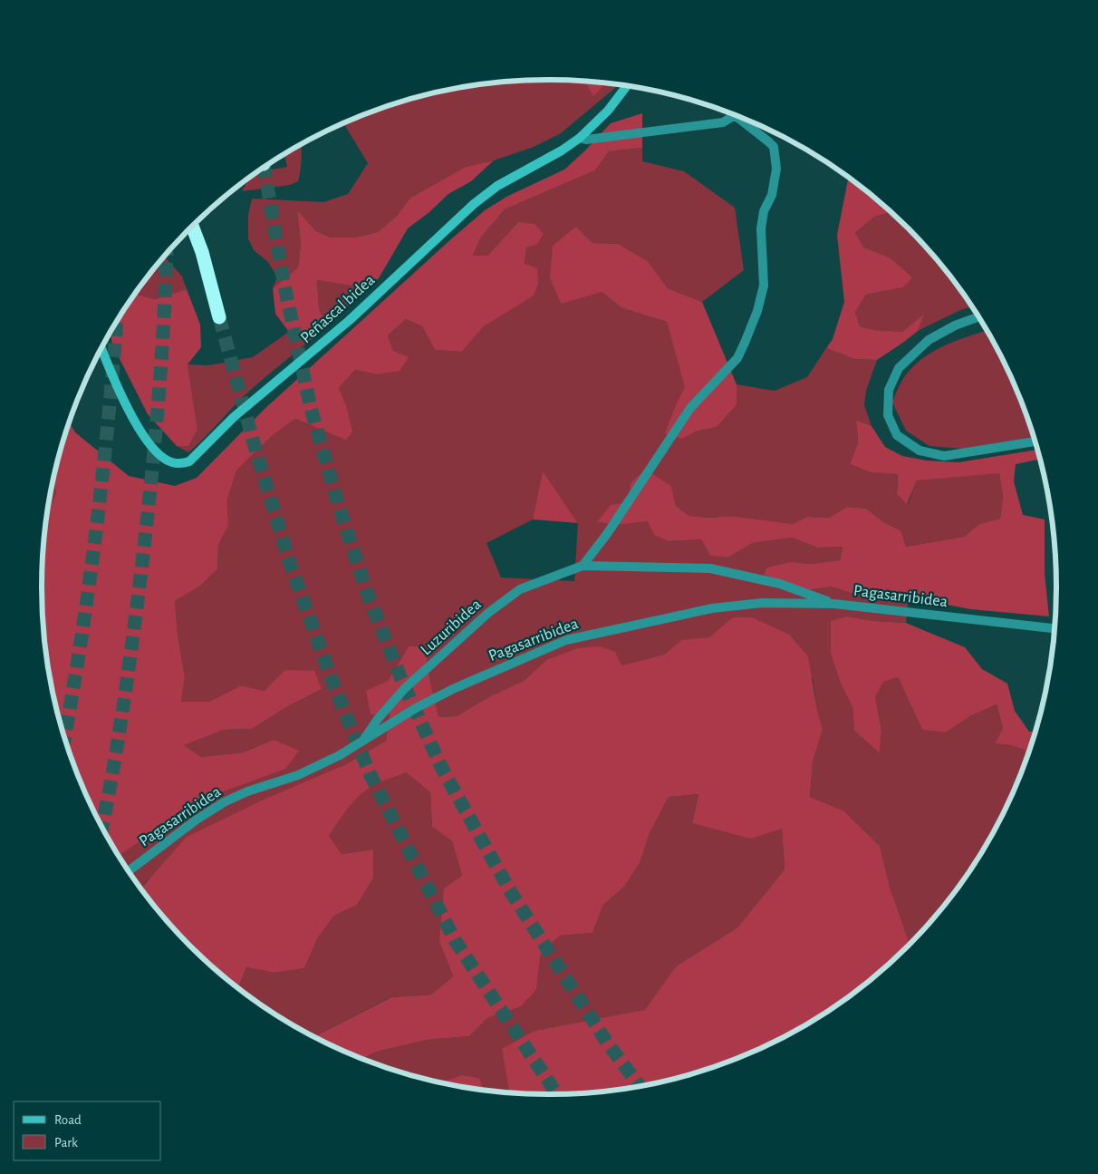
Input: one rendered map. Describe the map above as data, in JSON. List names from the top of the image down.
{
  "streets": {
    "street": ["Peñascal bidea", "Pagasarribidea", "Luzuribidea"]
  },
  "crossings": [
    ["Pagasarribidea", "Luzuribidea"]
  ],
  "legend": ["Road", "Park"]
}
